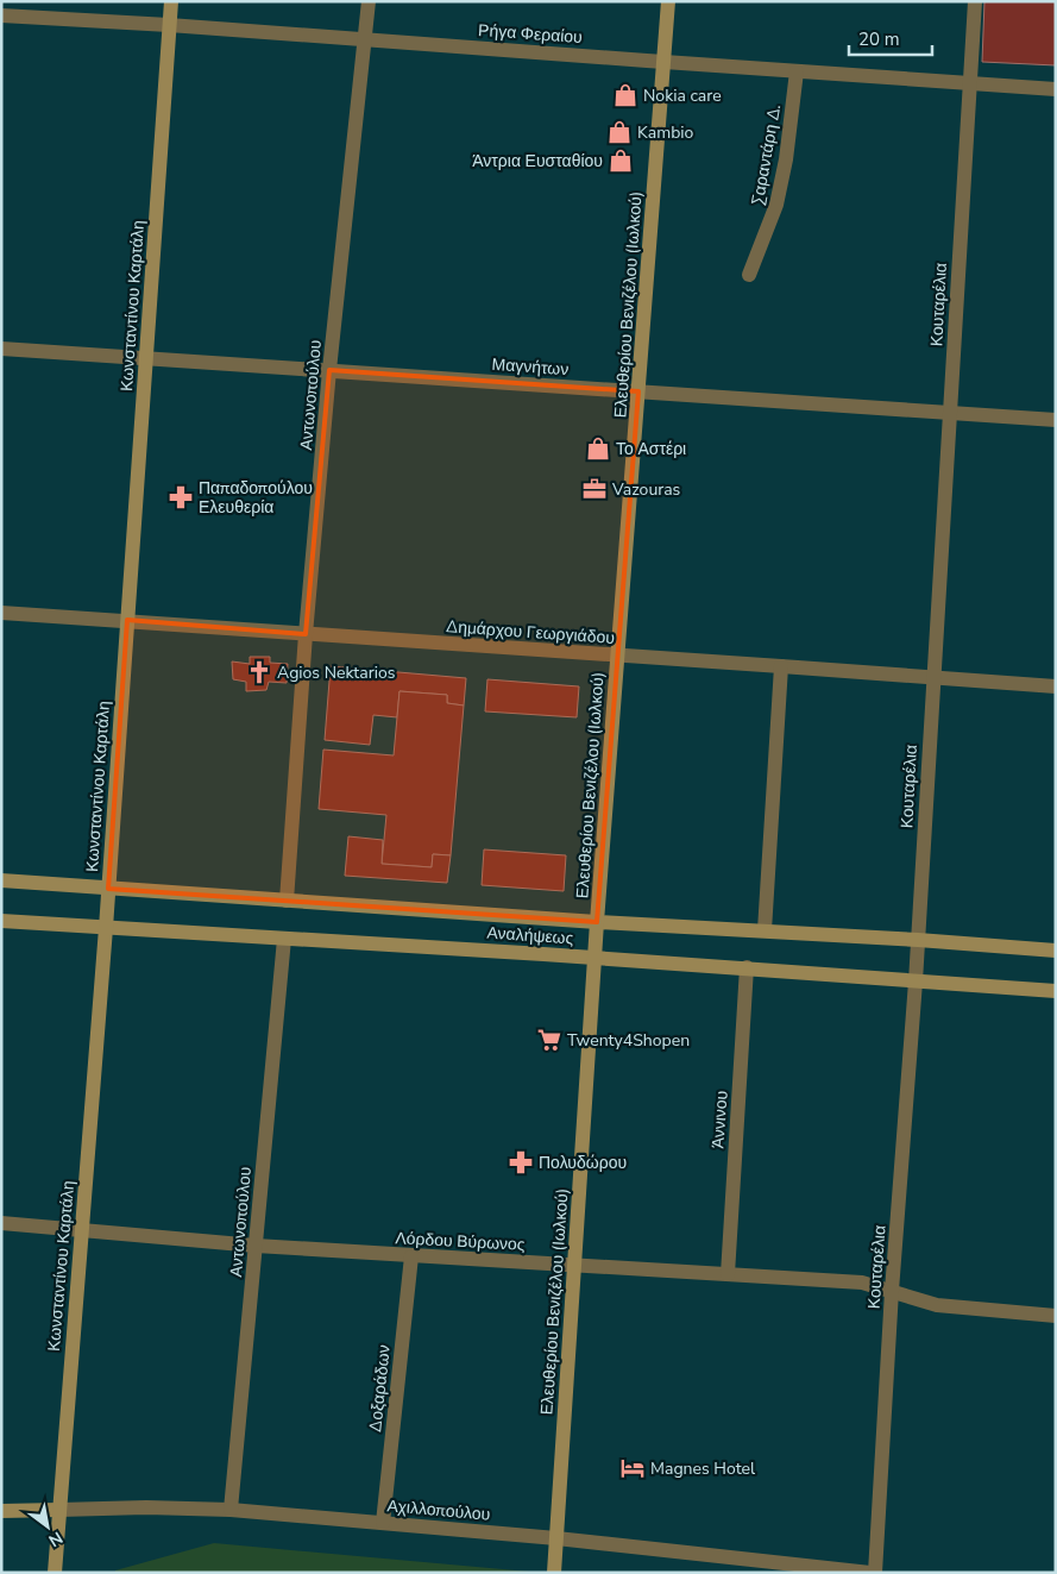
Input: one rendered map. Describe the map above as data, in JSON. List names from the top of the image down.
{
  "streets": {
    "main road": [
      "Ελευθερίου Βενιζέλου (Ιωλκού)",
      "Κωνσταντίνου Καρτάλη",
      "Αναλήψεως",
      "Αχιλλοπούλου"
    ],
    "street": [
      "Ρήγα Φεραίου",
      "Σαραντάρη Δ.",
      "Κουταρέλια",
      "Μαγνήτων",
      "Αντωνοπούλου",
      "Δημάρχου Γεωργιάδου",
      "Άννινου",
      "Λόρδου Βύρωνος",
      "Δοξαράδων"
    ]
  },
  "crossings": [
    ["Ρήγα Φεραίου", "Σαραντάρη Δ."],
    ["Ρήγα Φεραίου", "Ελευθερίου Βενιζέλου (Ιωλκού)"],
    ["Ρήγα Φεραίου", "Κουταρέλια"],
    ["Ρήγα Φεραίου", "Κωνσταντίνου Καρτάλη"],
    ["Ρήγα Φεραίου", "Αντωνοπούλου"],
    ["Ελευθερίου Βενιζέλου (Ιωλκού)", "Μαγνήτων"],
    ["Ελευθερίου Βενιζέλου (Ιωλκού)", "Δημάρχου Γεωργιάδου"],
    ["Ελευθερίου Βενιζέλου (Ιωλκού)", "Αναλήψεως"],
    ["Ελευθερίου Βενιζέλου (Ιωλκού)", "Λόρδου Βύρωνος"],
    ["Ελευθερίου Βενιζέλου (Ιωλκού)", "Αχιλλοπούλου"],
    ["Κουταρέλια", "Μαγνήτων"],
    ["Κουταρέλια", "Δημάρχου Γεωργιάδου"],
    ["Κουταρέλια", "Αναλήψεως"],
    ["Κουταρέλια", "Λόρδου Βύρωνος"],
    ["Κωνσταντίνου Καρτάλη", "Μαγνήτων"],
    ["Κωνσταντίνου Καρτάλη", "Δημάρχου Γεωργιάδου"],
    ["Κωνσταντίνου Καρτάλη", "Αναλήψεως"],
    ["Κωνσταντίνου Καρτάλη", "Λόρδου Βύρωνος"],
    ["Κωνσταντίνου Καρτάλη", "Αχιλλοπούλου"],
    ["Μαγνήτων", "Αντωνοπούλου"],
    ["Αντωνοπούλου", "Δημάρχου Γεωργιάδου"],
    ["Αντωνοπούλου", "Αναλήψεως"],
    ["Αντωνοπούλου", "Λόρδου Βύρωνος"],
    ["Αντωνοπούλου", "Αχιλλοπούλου"],
    ["Αναλήψεως", "Άννινου"],
    ["Άννινου", "Λόρδου Βύρωνος"],
    ["Λόρδου Βύρωνος", "Δοξαράδων"],
    ["Δοξαράδων", "Αχιλλοπούλου"]
  ],
  "places": {
    "shop": [
      "Nokia care",
      "Kambio",
      "Άντρια Ευσταθίου",
      "Το Αστέρι"
    ],
    "office": ["Vazouras"],
    "pharmacy": ["Παπαδοπούλου Ελευθερία", "Πολυδώρου"],
    "church": ["Agios Nektarios"],
    "supermarket": ["Twenty4Shopen"],
    "hotel": ["Magnes Hotel"]
  },
  "scale_bar": "20 m",
  "north": "bottom right"
}
